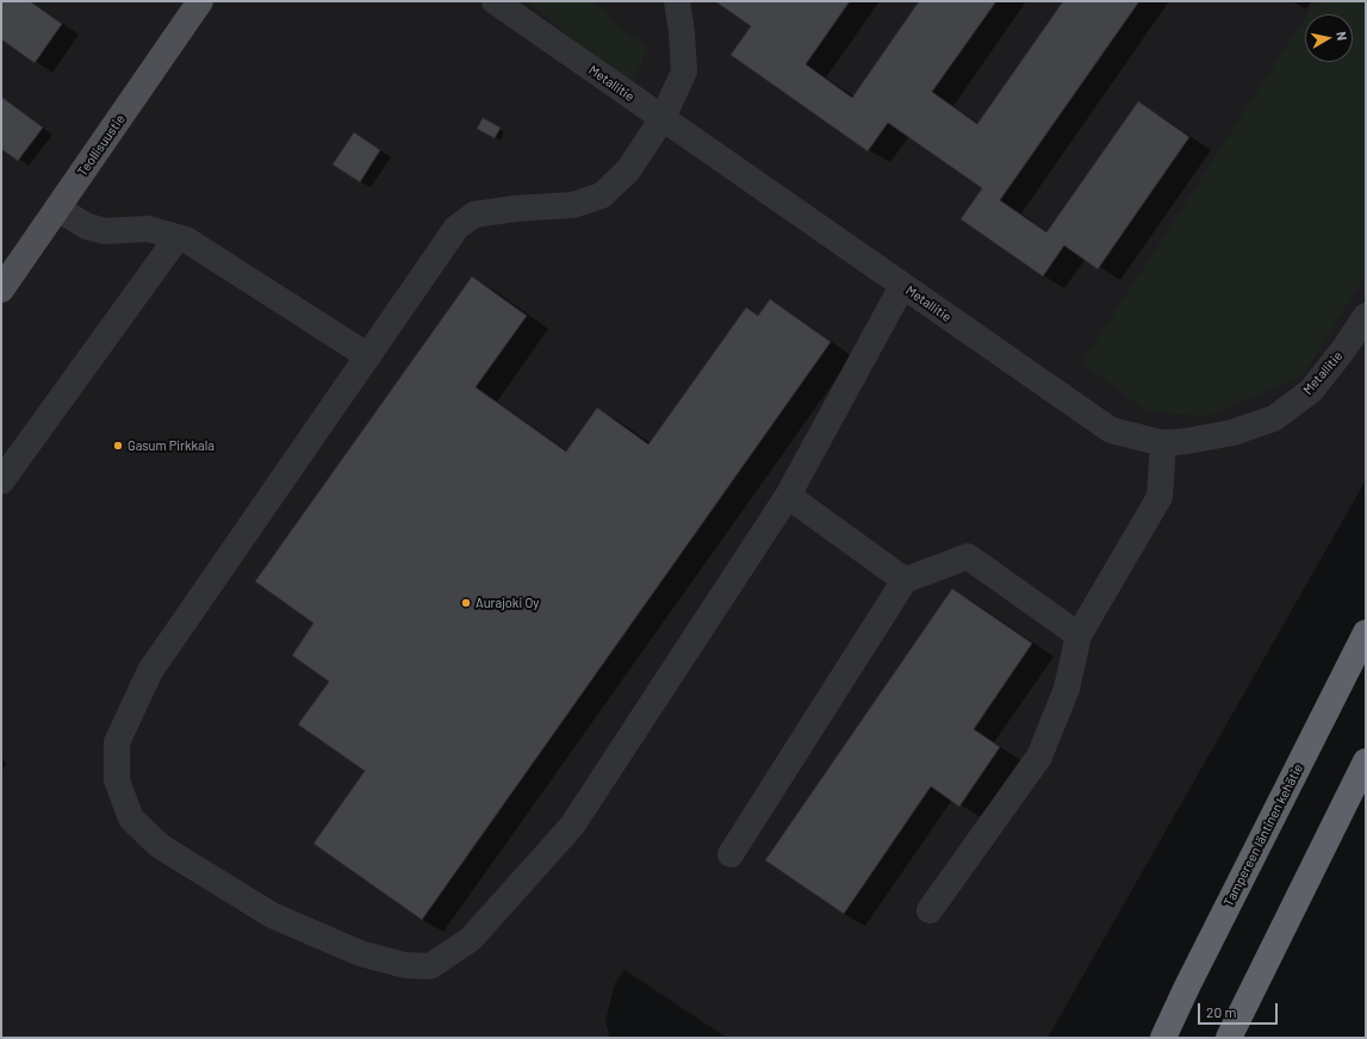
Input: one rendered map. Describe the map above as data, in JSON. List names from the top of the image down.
{
  "streets": {
    "highway": ["Tampereen läntinen kehätie"],
    "main road": ["Teollisuustie"],
    "street": ["Metallitie"]
  },
  "places": ["Gasum Pirkkala", "Aurajoki Oy"],
  "scale_bar": "20 m",
  "north": "right"
}
